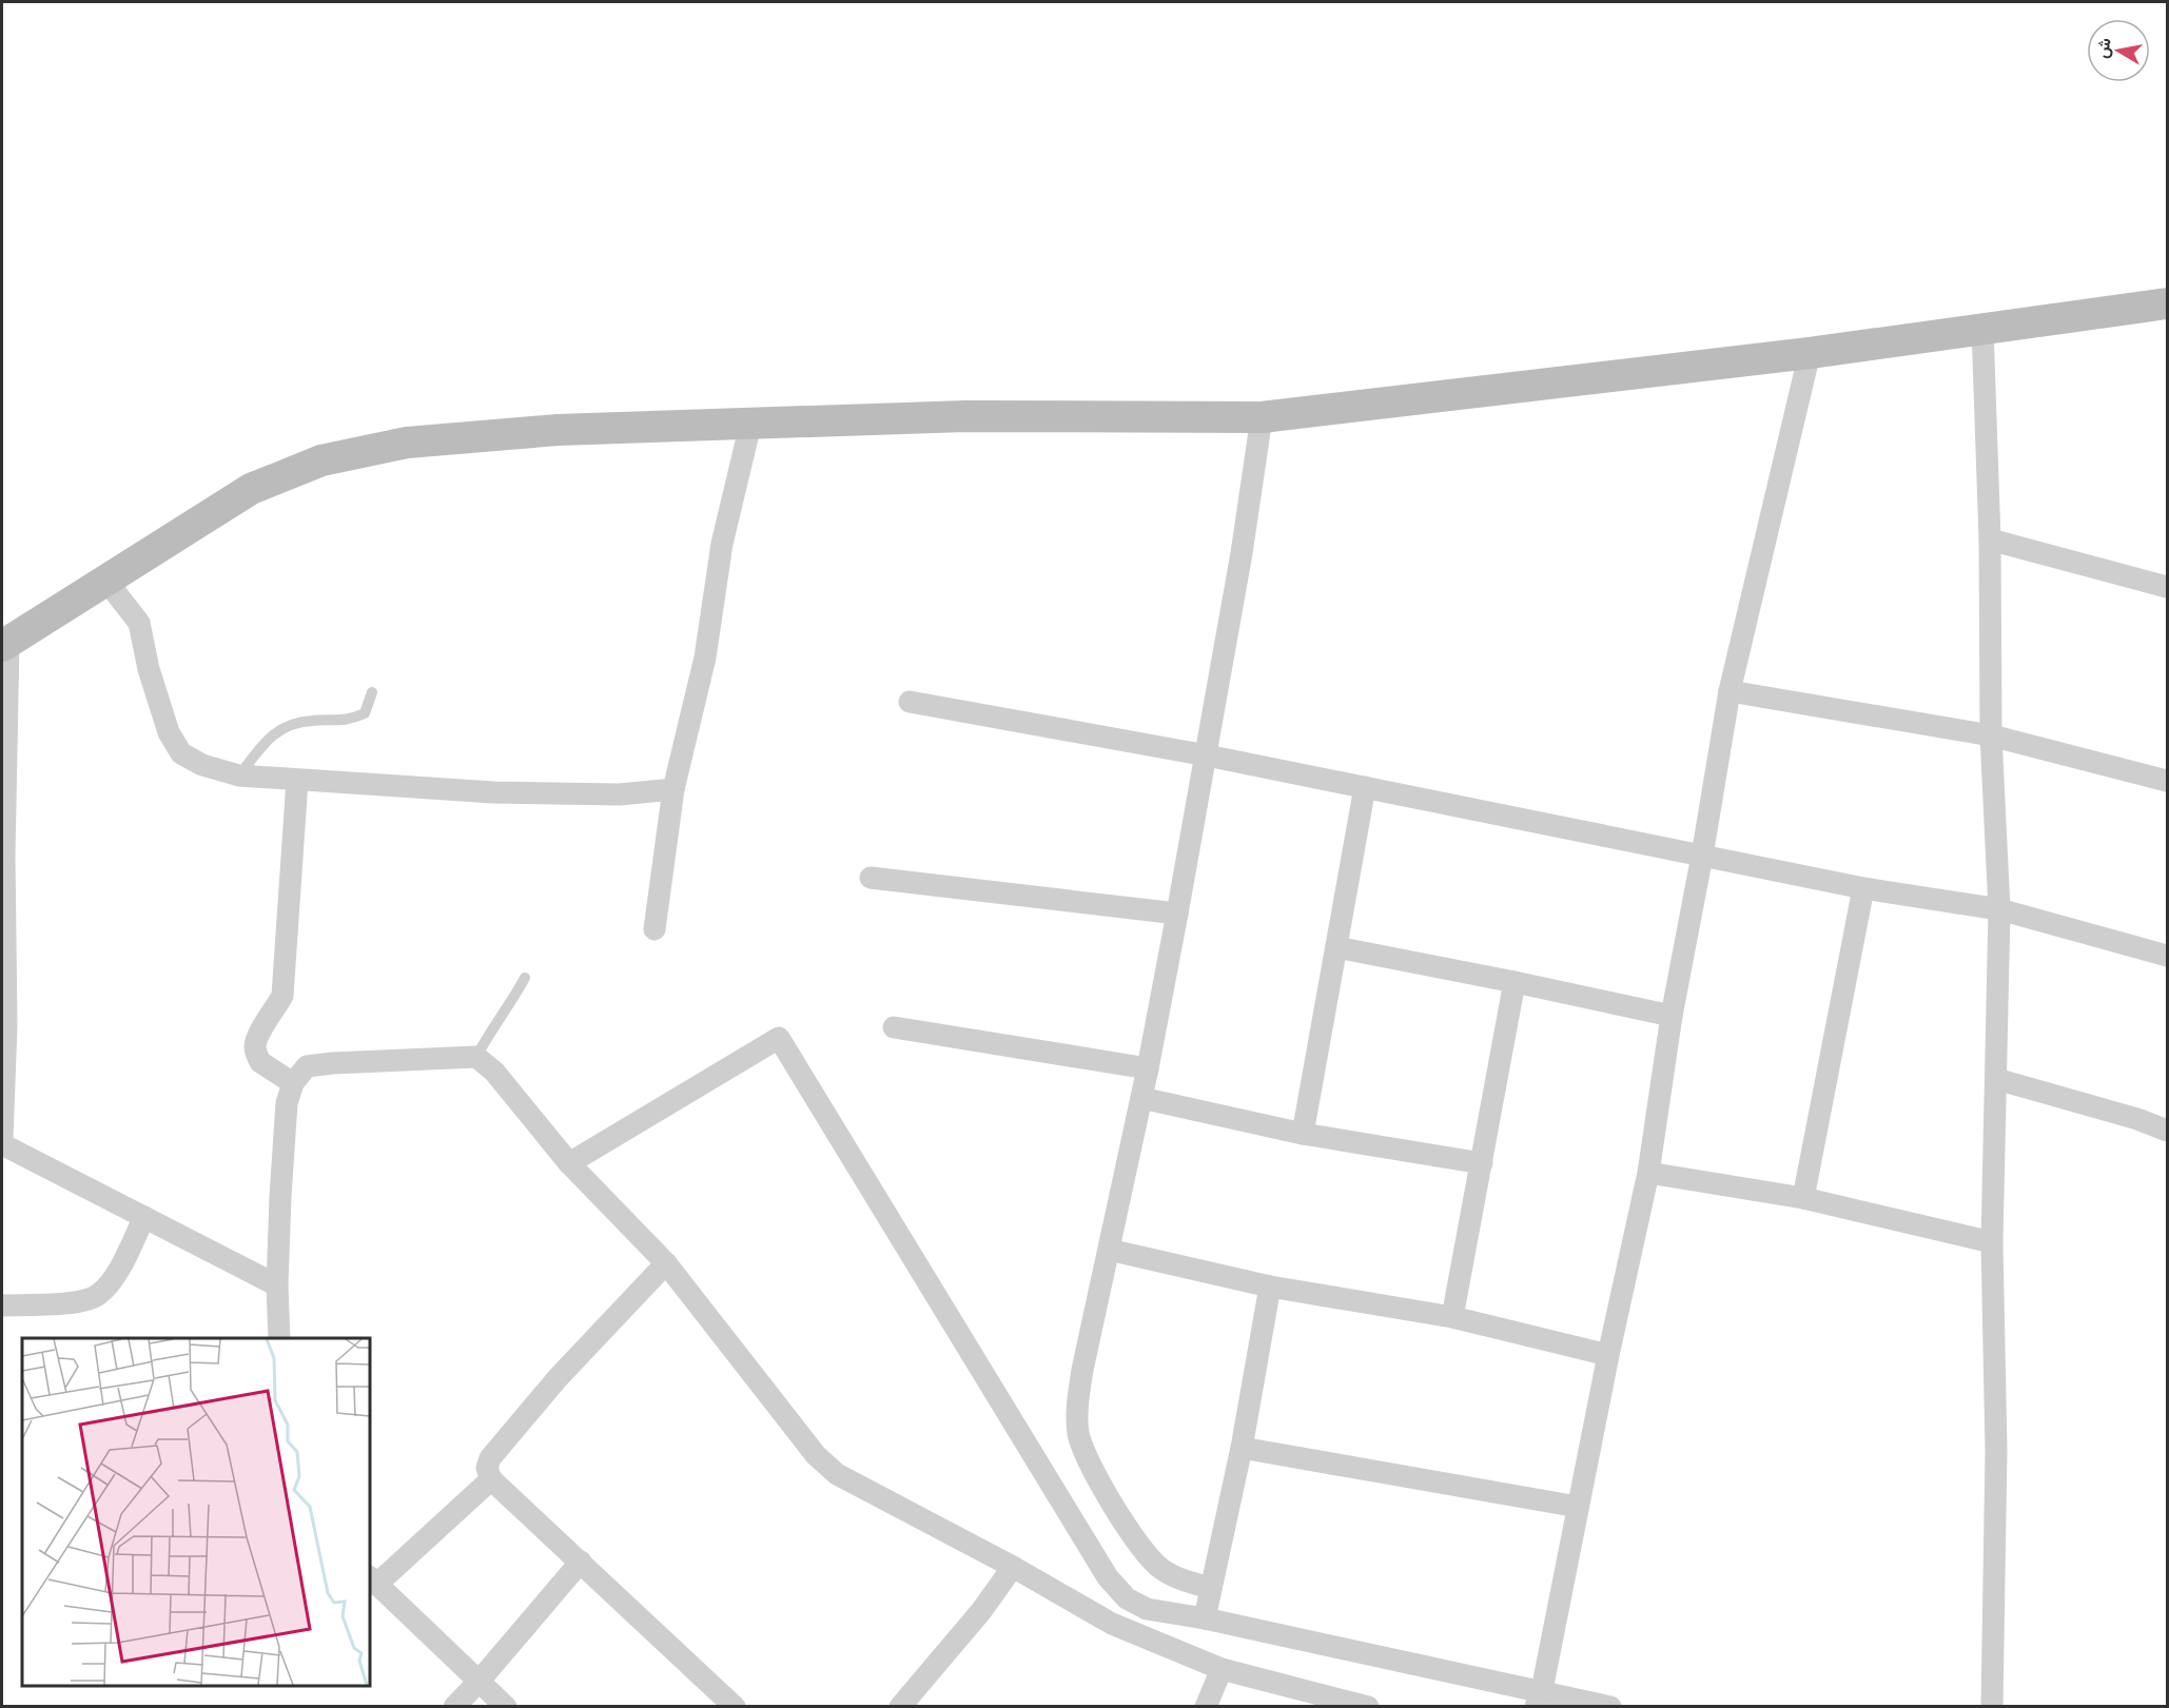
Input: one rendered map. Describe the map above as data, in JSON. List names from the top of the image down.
{
  "north": "left"
}
